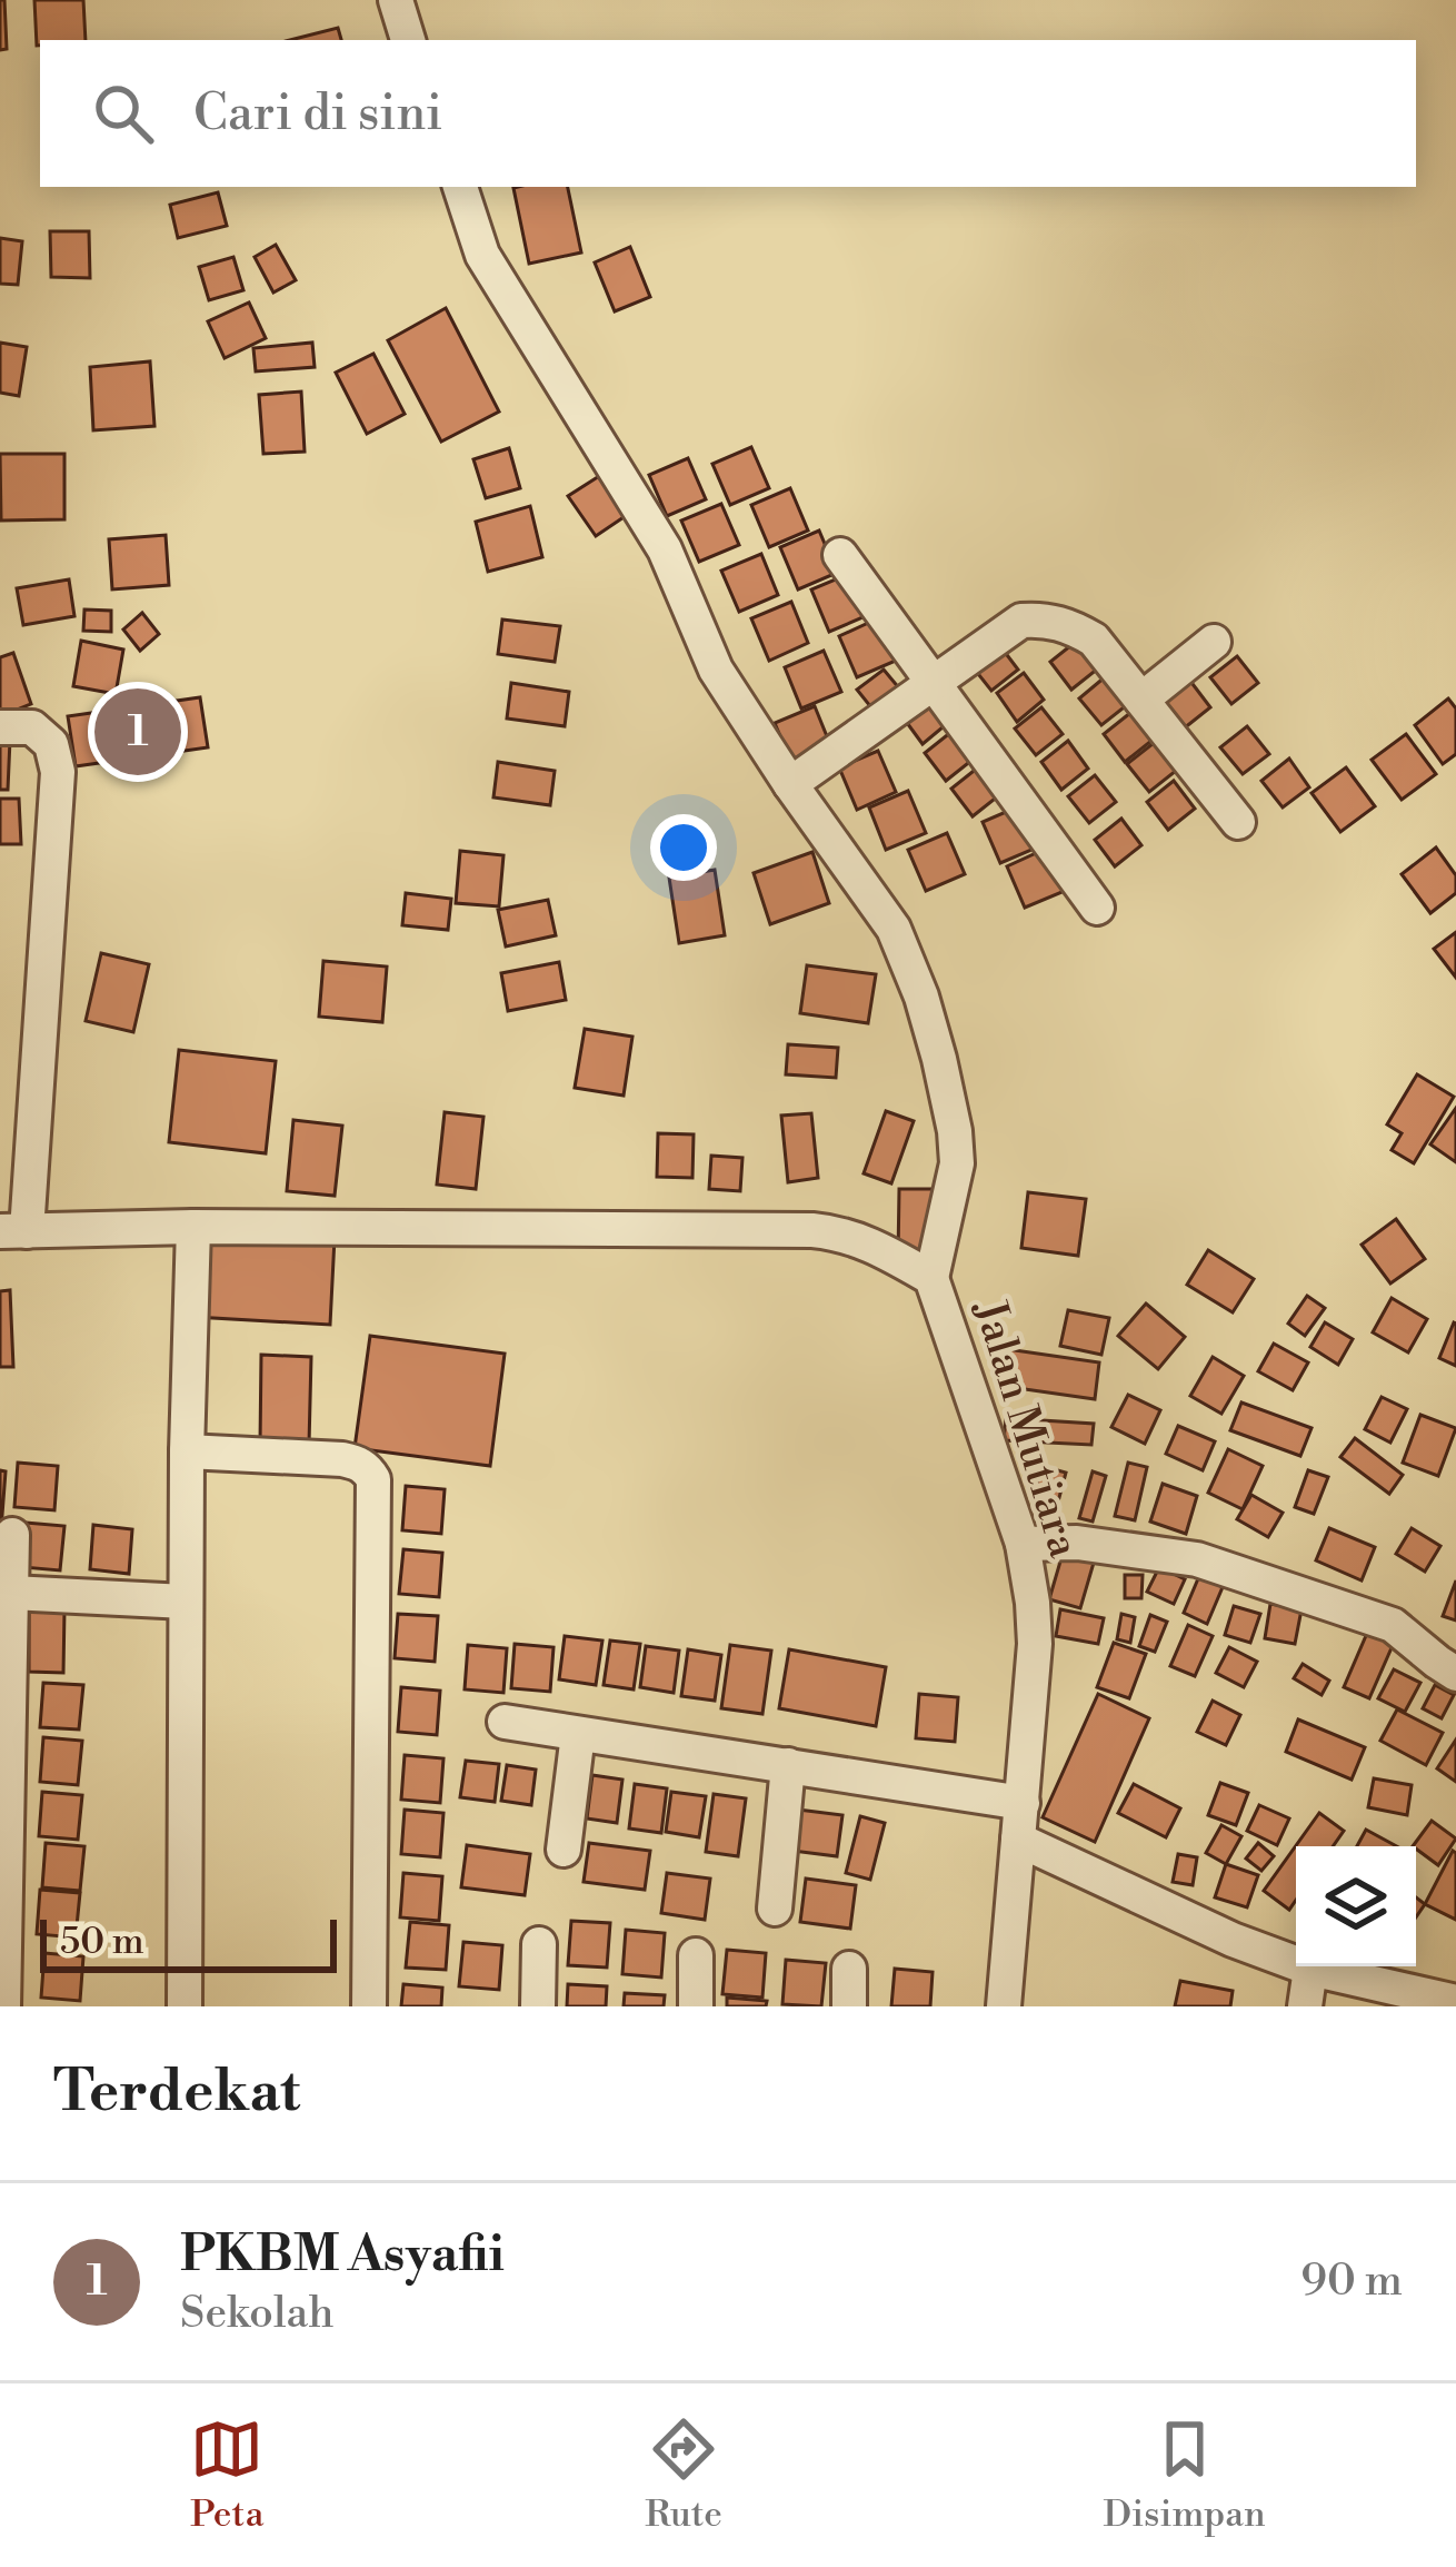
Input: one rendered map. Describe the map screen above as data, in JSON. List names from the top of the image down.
{
  "streets": {
    "street": ["Jalan Mutiara"]
  },
  "scale_bar": "50 m",
  "page": {
    "search": "Cari di sini",
    "pins": "1",
    "scale": "50 m",
    "heading": "Terdekat",
    "list": [
      {
        "mark": "1",
        "name": "PKBM Asyafii",
        "note": "Sekolah",
        "value": "90 m"
      }
    ],
    "nav": ["Peta", "Rute", "Disimpan"]
  }
}
